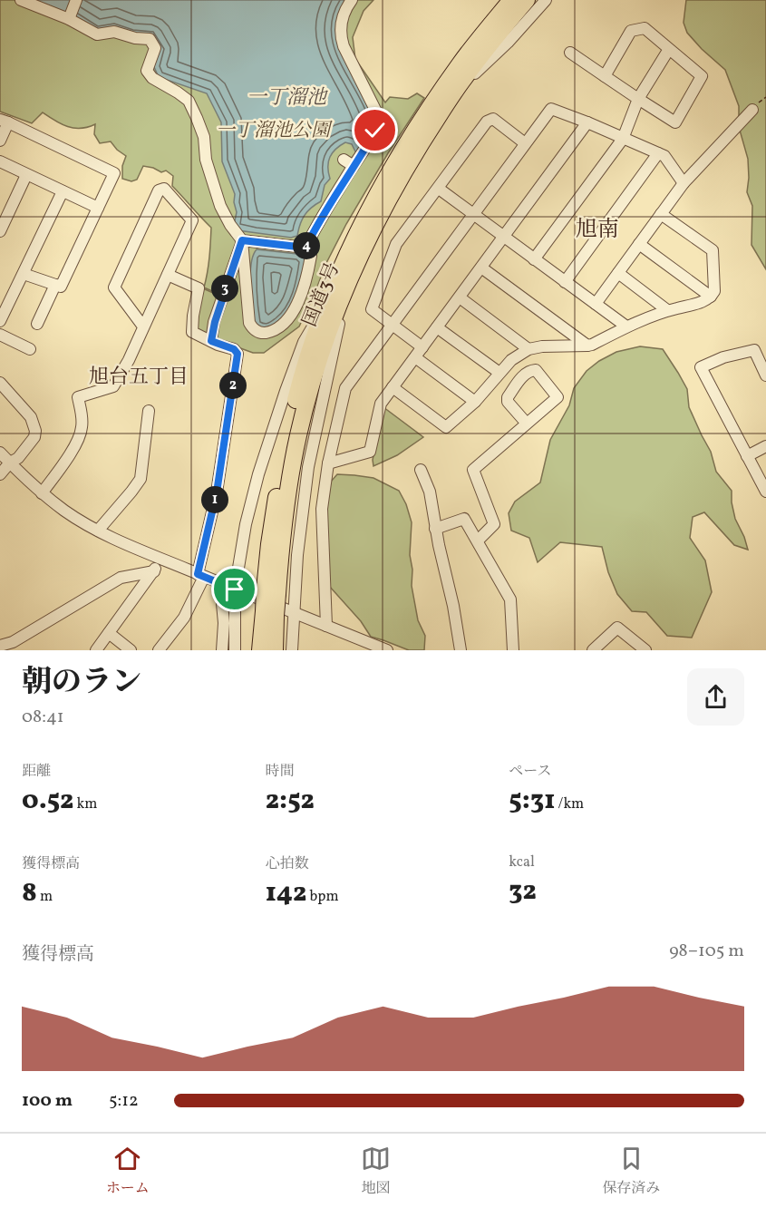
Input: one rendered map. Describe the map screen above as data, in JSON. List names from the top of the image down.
{
  "streets": {
    "highway": ["国道3号"]
  },
  "districts": ["旭南", "旭台五丁目"],
  "water": ["一丁溜池"],
  "parks": ["一丁溜池公園"],
  "page": {
    "pins": [
      "4",
      "3",
      "2",
      "1"
    ],
    "heading": ["朝のラン", "08:41"],
    "stats": [
      ["距離", "0.52 km"],
      ["時間", "2:52"],
      ["ペース", "5:31 /km"],
      ["獲得標高", "8 m"],
      ["心拍数", "142 bpm"],
      ["kcal", "32"]
    ],
    "chart": ["獲得標高", "98–105 m"],
    "list": [
      {
        "name": "100 m",
        "note": "5:12"
      }
    ],
    "tabs": ["ホーム", "地図", "保存済み"]
  }
}
